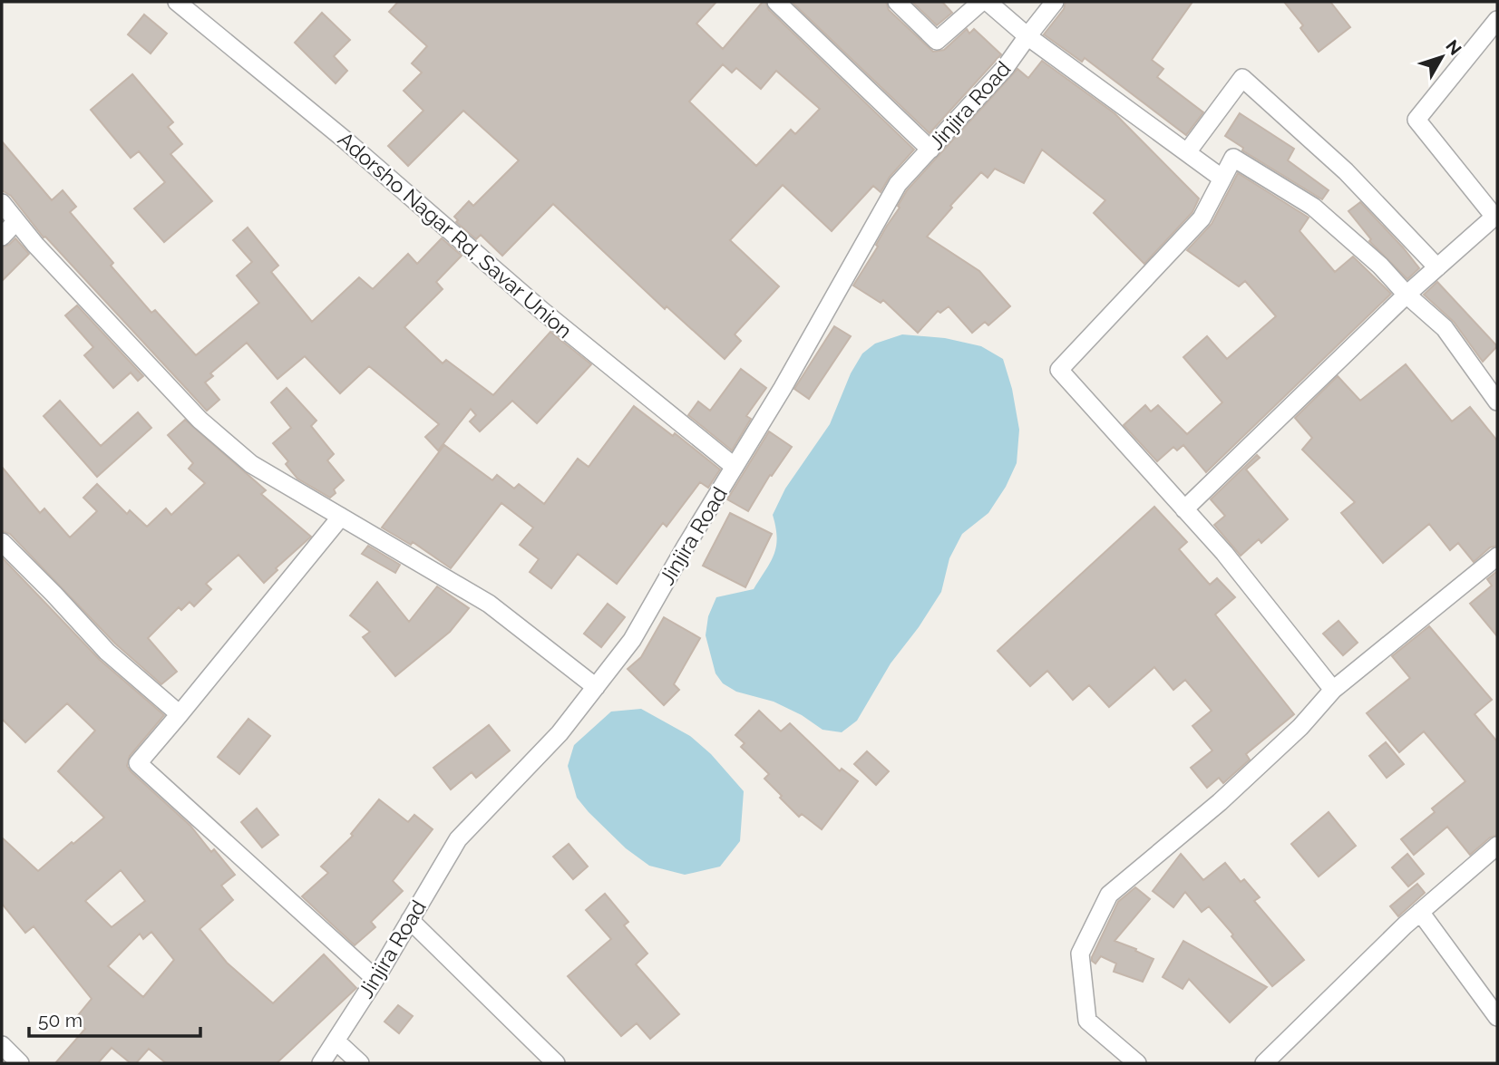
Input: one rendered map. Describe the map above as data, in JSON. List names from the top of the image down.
{
  "streets": {
    "street": ["Jinjira Road", "Adorsho Nagar Rd, Savar Union"]
  },
  "crossings": [
    ["Jinjira Road", "Adorsho Nagar Rd, Savar Union"]
  ],
  "scale_bar": "50 m",
  "north": "top right"
}
